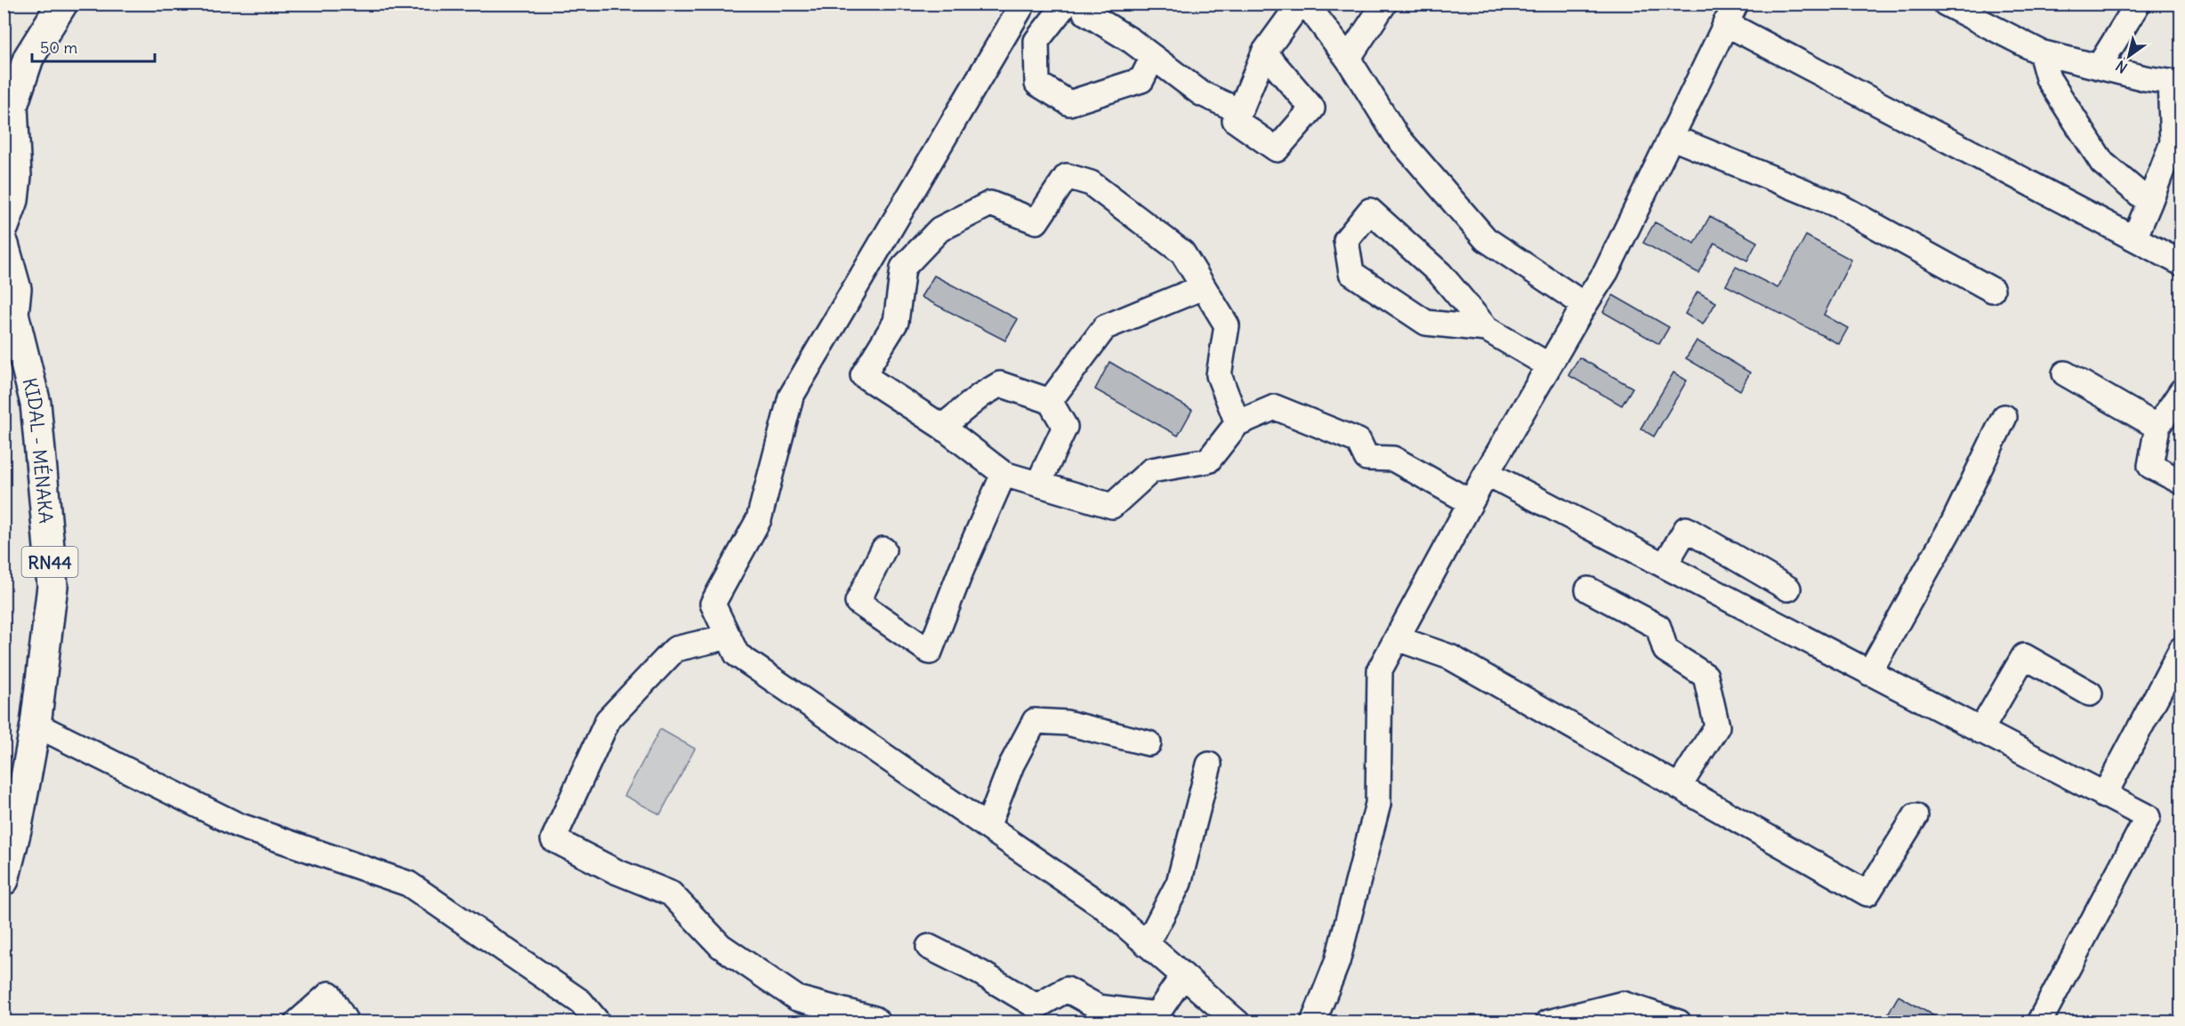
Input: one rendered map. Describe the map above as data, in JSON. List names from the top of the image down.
{
  "streets": {
    "main road": ["KIDAL - MÉNAKA", "RN44"]
  },
  "scale_bar": "50 m",
  "north": "bottom left"
}
